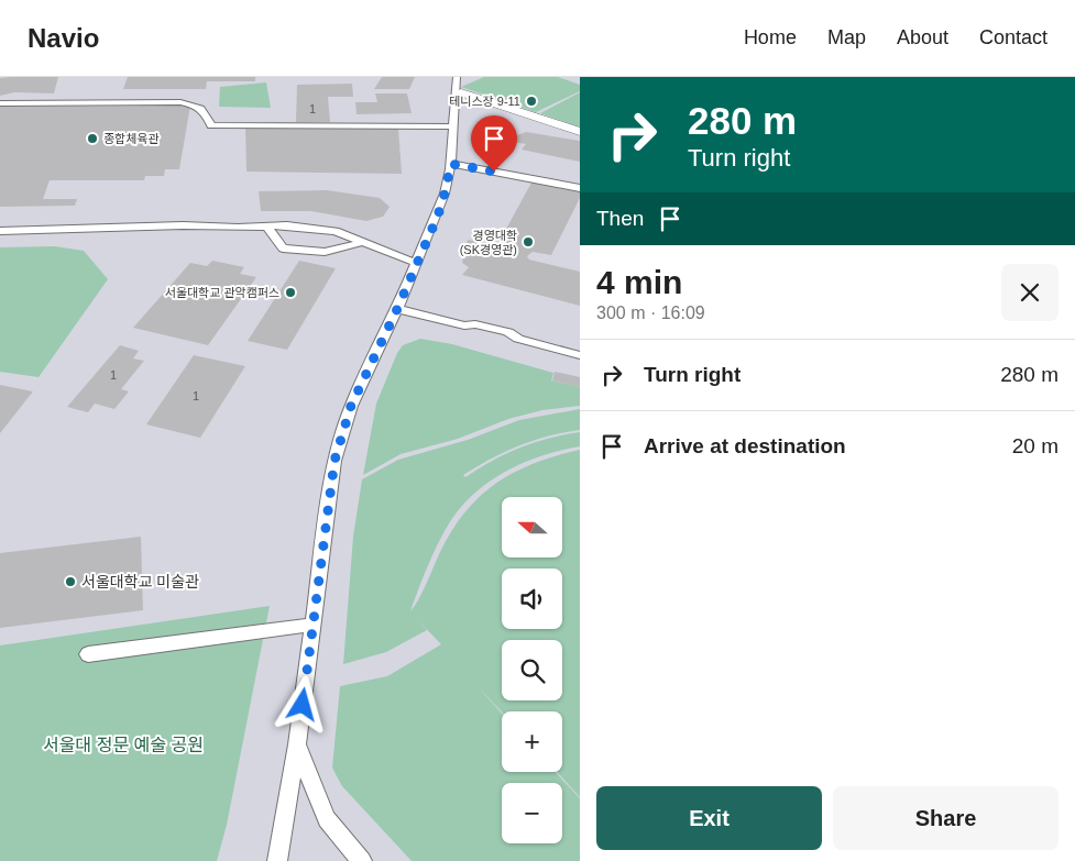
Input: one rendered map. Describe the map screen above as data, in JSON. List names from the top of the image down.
{
  "parks": ["서울대 정문 예술 공원"],
  "places": [
    "테니스장 9-11",
    "종합체육관",
    "경영대학 (SK경영관)",
    "서울대학교 관악캠퍼스",
    "서울대학교 미술관"
  ],
  "house_numbers": ["1", "1", "1"],
  "north": "left",
  "page": {
    "header": "Navio",
    "nav": [
      "Home",
      "Map",
      "About",
      "Contact"
    ],
    "turn": ["280 m", "Turn right"],
    "then": "Then",
    "heading": ["4 min", "300 m · 16:09"],
    "list": [
      {
        "name": "Turn right",
        "value": "280 m"
      },
      {
        "name": "Arrive at destination",
        "value": "20 m"
      }
    ],
    "map_buttons": ["+", "−"],
    "buttons": ["Exit", "Share"]
  }
}
